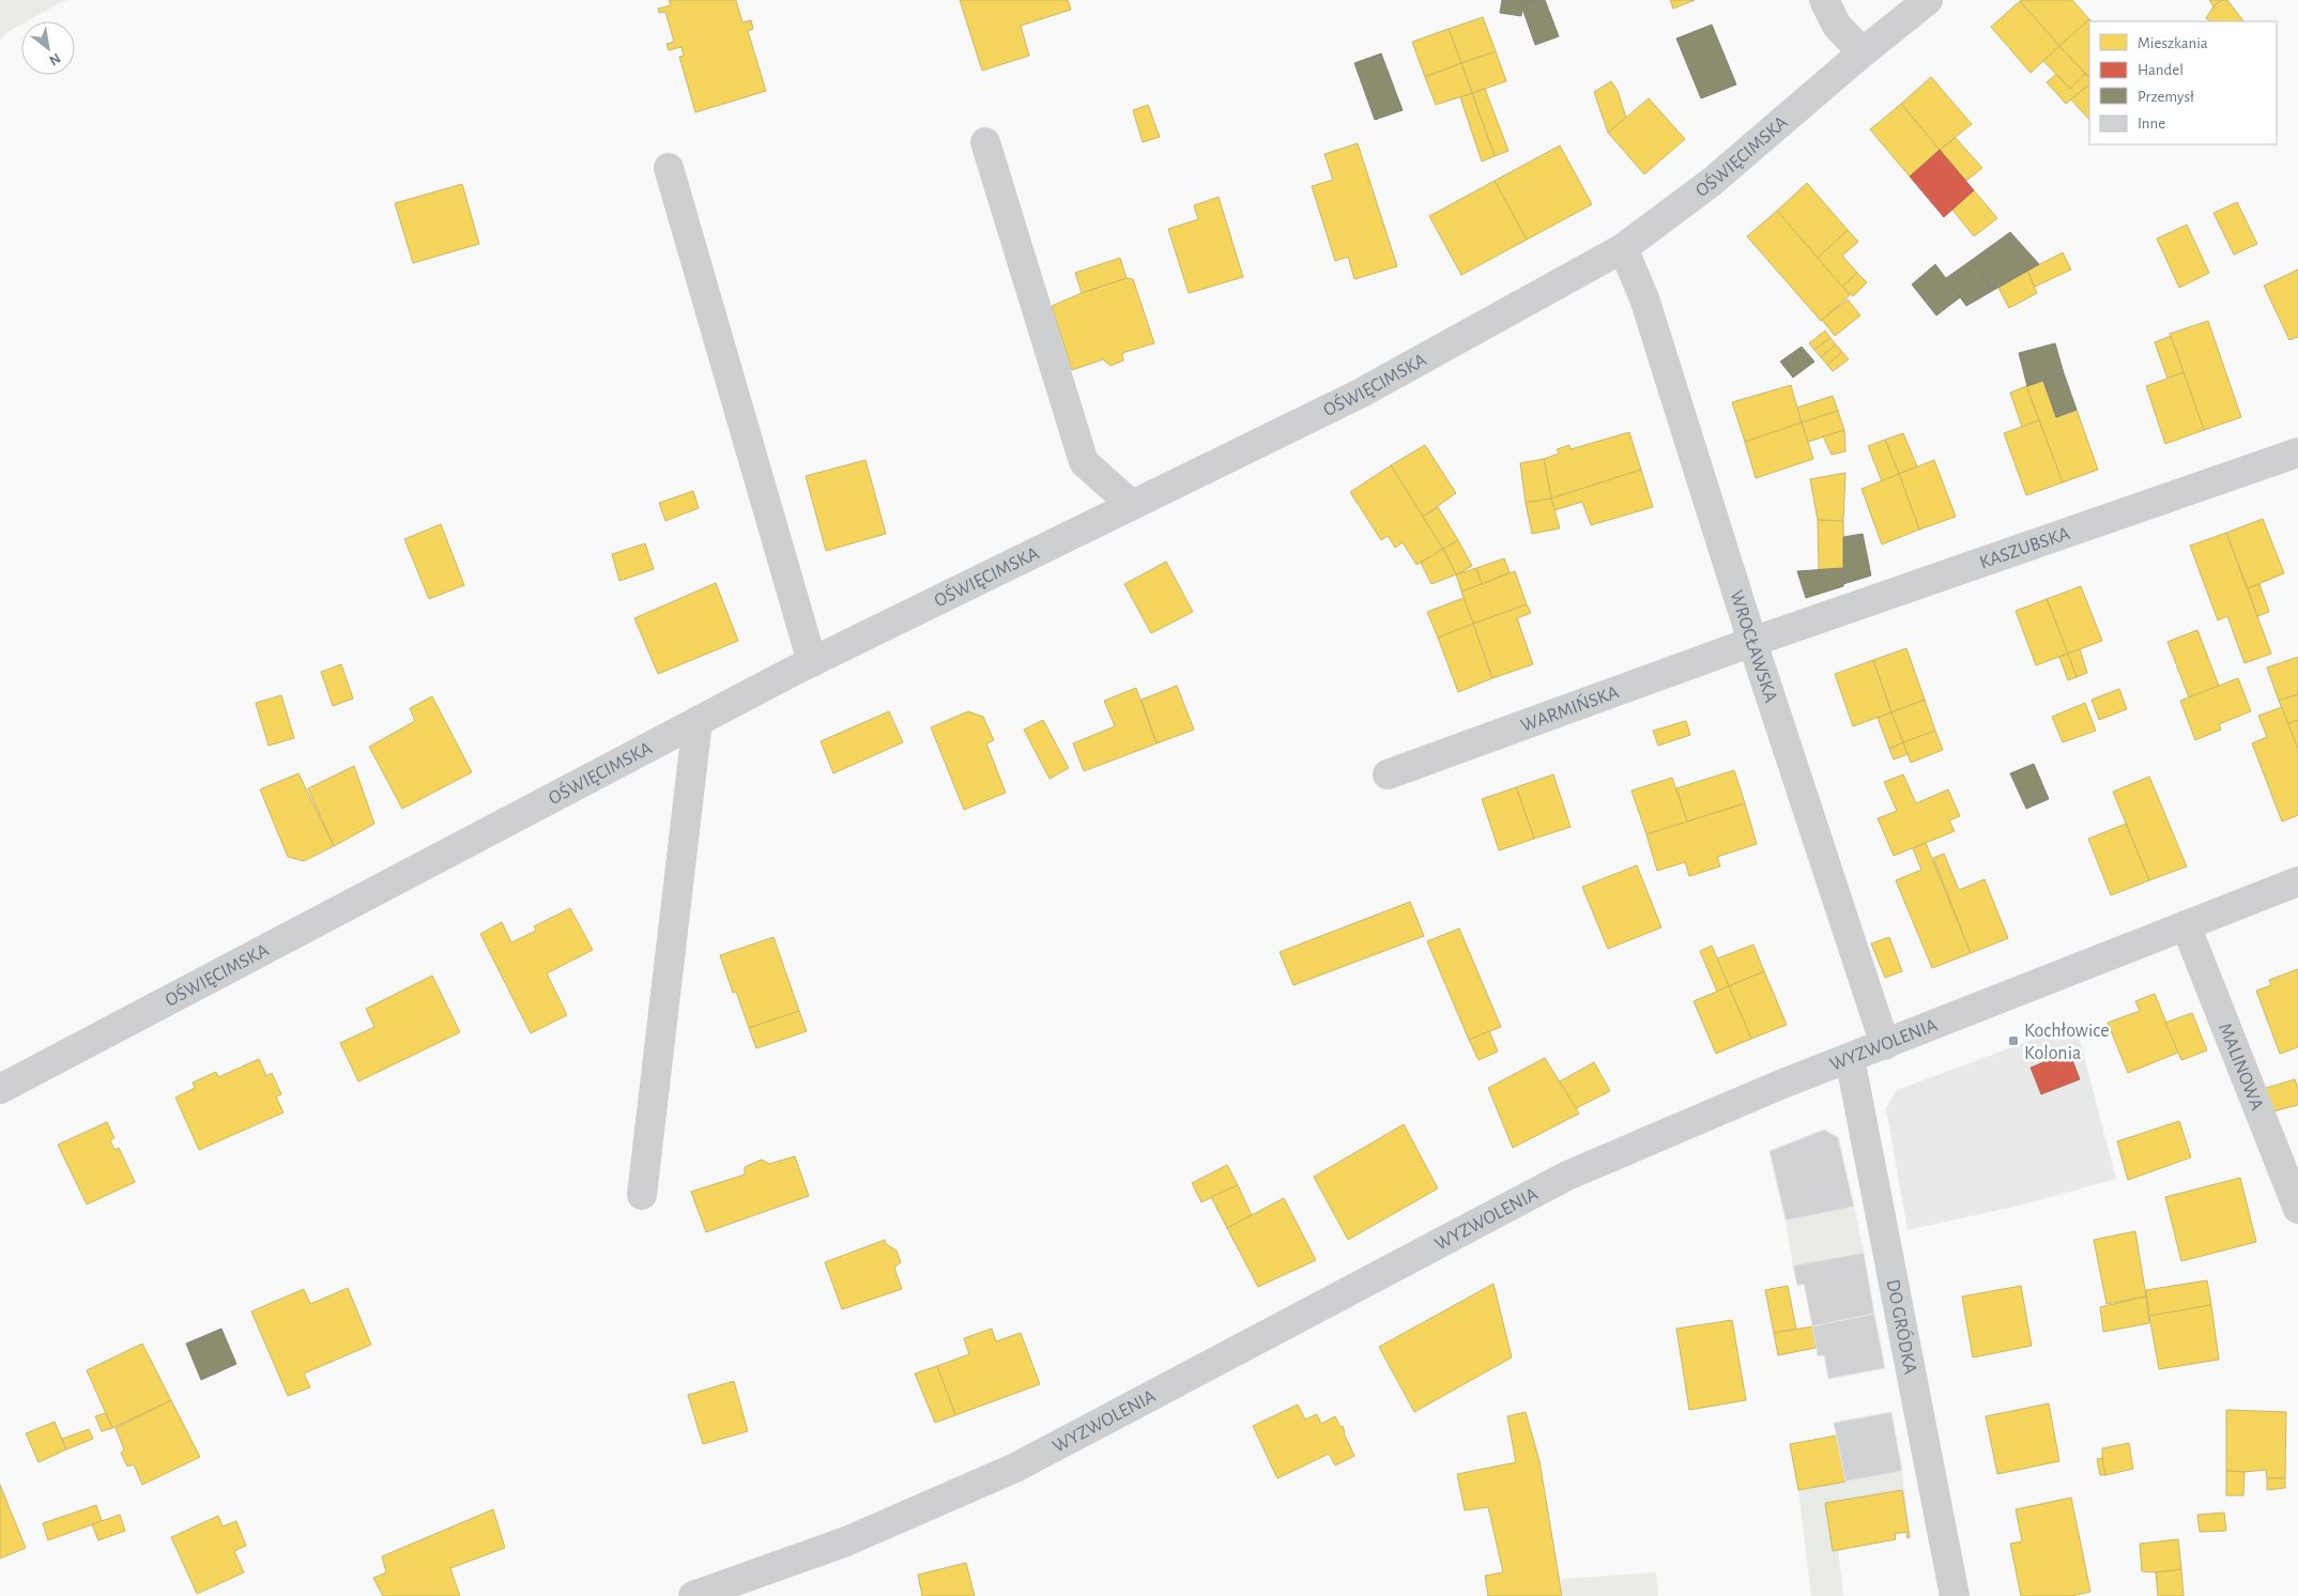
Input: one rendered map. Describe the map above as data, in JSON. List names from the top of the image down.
{
  "streets": {
    "street": [
      "OŚWIĘCIMSKA",
      "KASZUBSKA",
      "WROCŁAWSKA",
      "WARMIŃSKA",
      "WYZWOLENIA",
      "MALINOWA",
      "DO GRÓDKA"
    ]
  },
  "crossings": [
    ["OŚWIĘCIMSKA", "WROCŁAWSKA"],
    ["KASZUBSKA", "WROCŁAWSKA"],
    ["KASZUBSKA", "WARMIŃSKA"],
    ["WROCŁAWSKA", "WARMIŃSKA"],
    ["WROCŁAWSKA", "WYZWOLENIA"],
    ["WYZWOLENIA", "MALINOWA"],
    ["WYZWOLENIA", "DO GRÓDKA"]
  ],
  "places": {
    "transit": ["Kochłowice Kolonia"]
  },
  "legend": [
    "Mieszkania",
    "Handel",
    "Przemysł",
    "Inne"
  ],
  "north": "bottom right"
}
